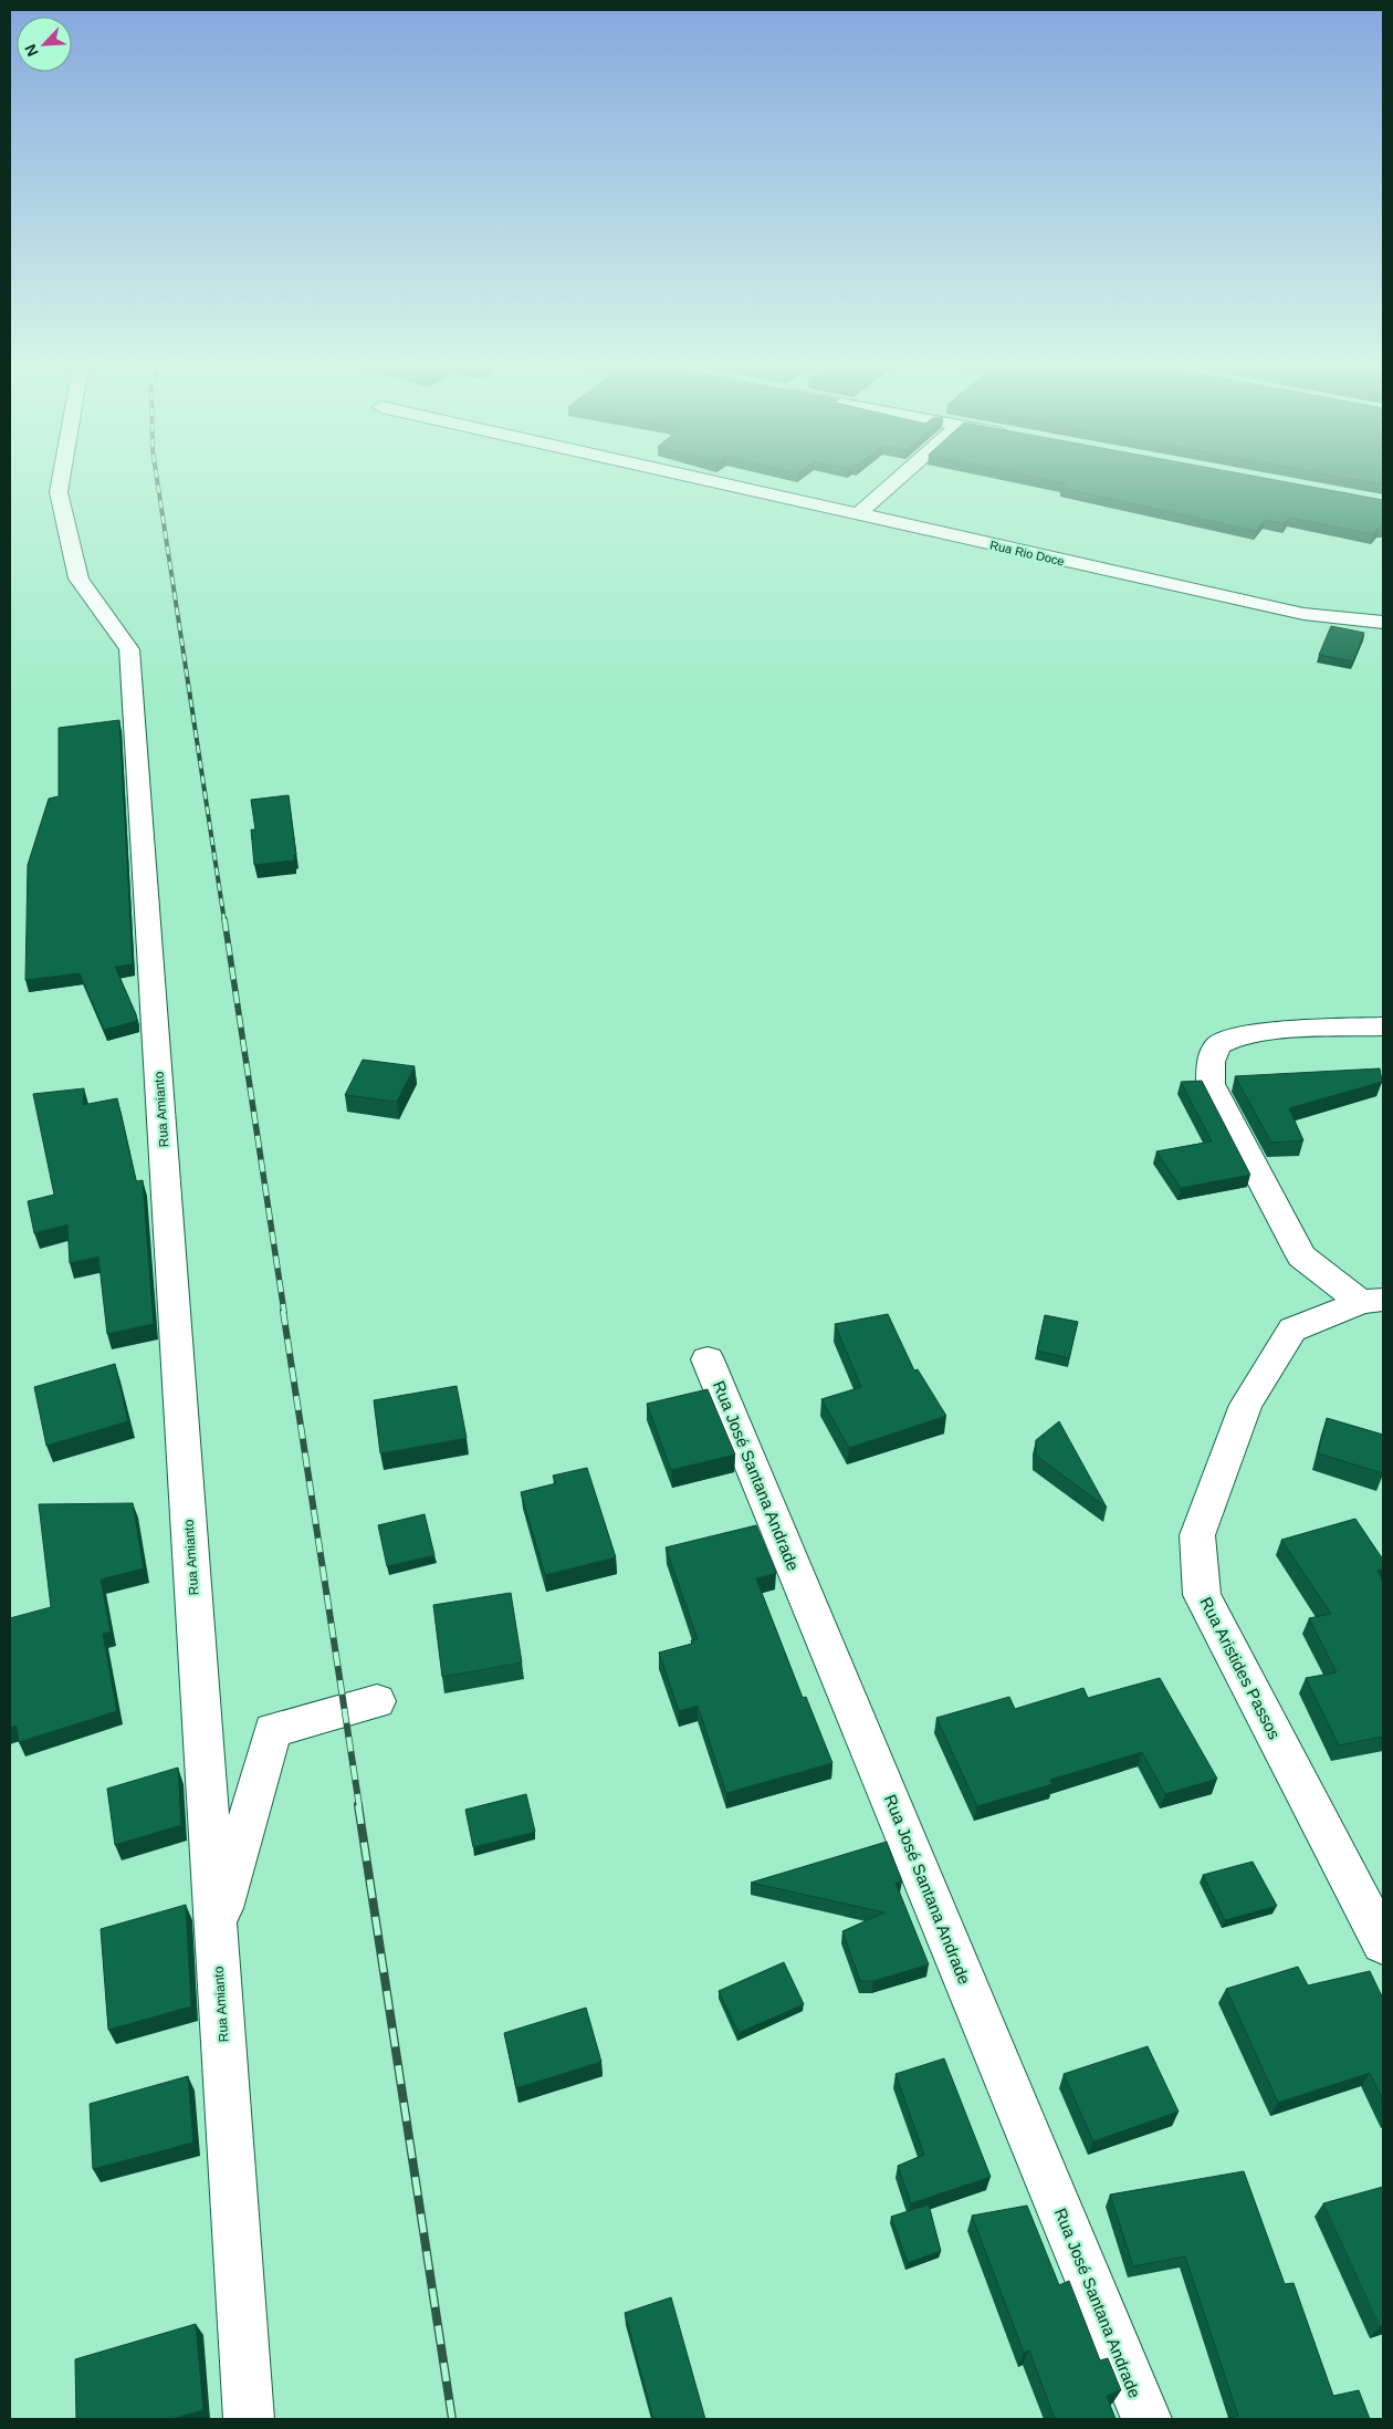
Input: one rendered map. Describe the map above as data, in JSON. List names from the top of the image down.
{
  "streets": {
    "street": [
      "Rua Rio Doce",
      "Rua Amianto",
      "Rua José Santana Andrade",
      "Rua Aristides Passos"
    ]
  },
  "north": "bottom left"
}
